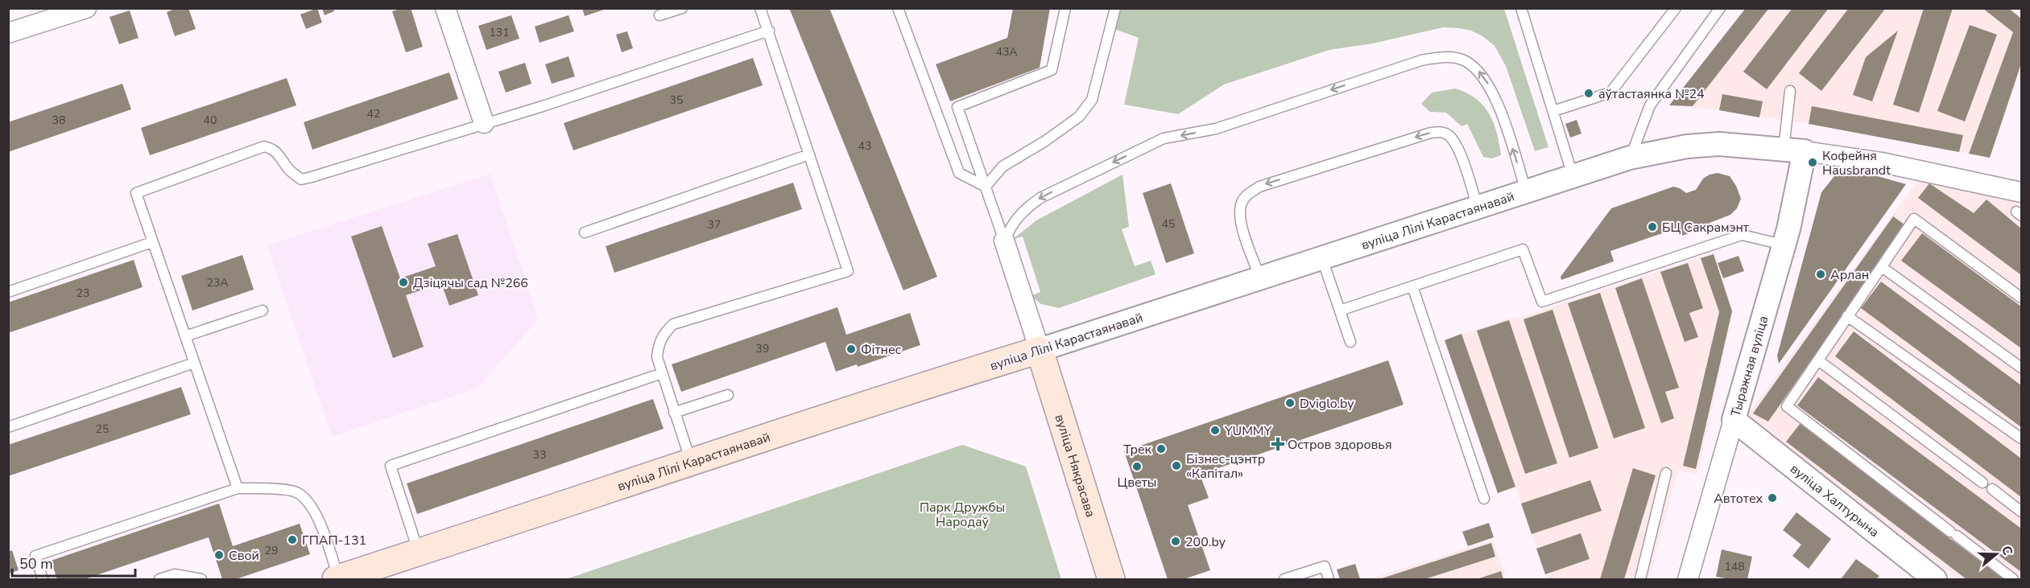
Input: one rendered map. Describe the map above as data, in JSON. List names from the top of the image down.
{
  "streets": {
    "main road": ["вуліца Лілі Карастаянавай", "вуліца Някрасава"],
    "street": ["Тыражная вуліца", "вуліца Халтурына"]
  },
  "crossings": [
    ["вуліца Лілі Карастаянавай", "Тыражная вуліца"],
    ["вуліца Лілі Карастаянавай", "вуліца Някрасава"],
    ["Тыражная вуліца", "вуліца Халтурына"]
  ],
  "parks": ["Парк Дружбы Народаў"],
  "places": {
    "other": [
      "аўтастаянка №24",
      "Кофейня Hausbrandt",
      "БЦ Сакрамэнт",
      "Арлан",
      "Дзіцячы сад №266",
      "Фітнес",
      "Dviglo.by",
      "YUMMY",
      "Трек",
      "Бізнес-цэнтр «Капітал»",
      "Цветы",
      "Автотех",
      "ГПАП-131",
      "200.by",
      "Свой"
    ],
    "health": ["Остров здоровья"]
  },
  "house_numbers": [
    "131",
    "43А",
    "35",
    "42",
    "38",
    "40",
    "43",
    "45",
    "37",
    "23А",
    "23",
    "39",
    "25",
    "33",
    "29",
    "148"
  ],
  "scale_bar": "50 m",
  "north": "right"
}
